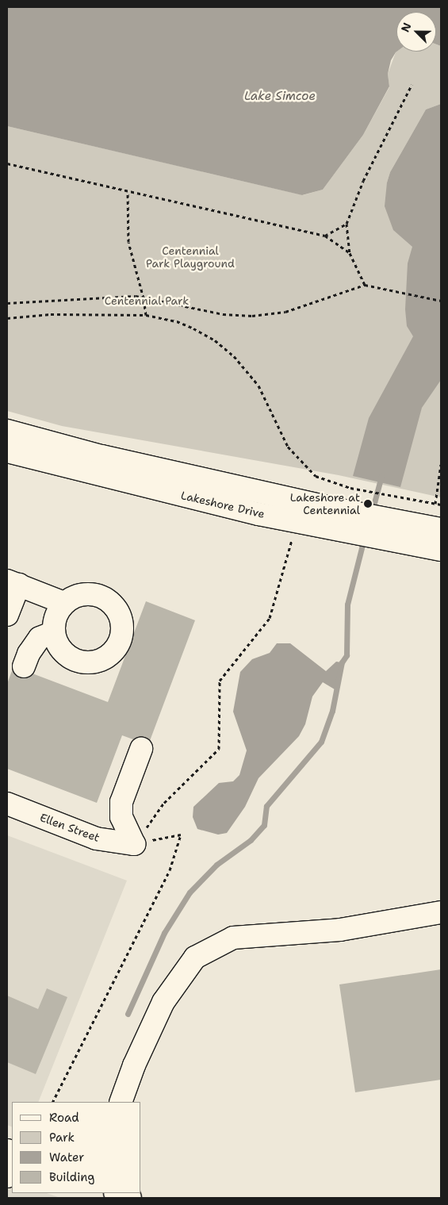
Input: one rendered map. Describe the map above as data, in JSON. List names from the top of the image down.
{
  "streets": {
    "main road": ["Lakeshore Drive", "Ellen Street"]
  },
  "water": ["Lake Simcoe"],
  "parks": ["Centennial Park Playground", "Centennial Park"],
  "places": ["Lakeshore at Centennial"],
  "legend": [
    "Road",
    "Park",
    "Water",
    "Building"
  ],
  "north": "top left"
}
